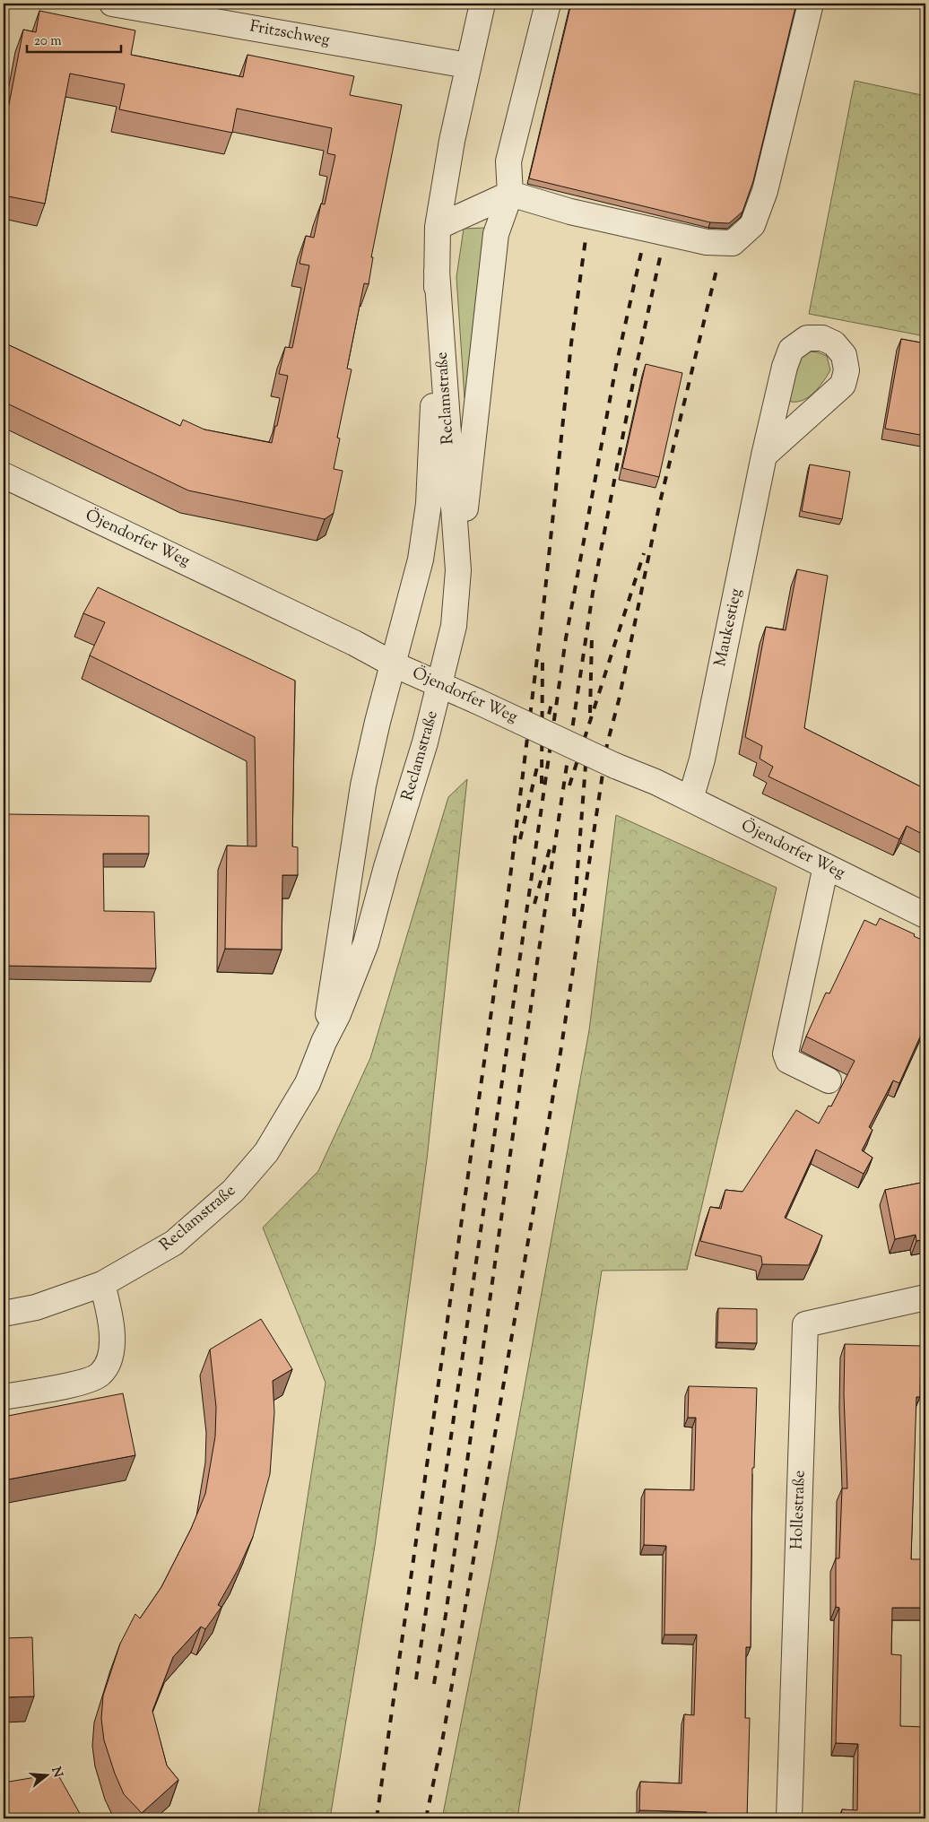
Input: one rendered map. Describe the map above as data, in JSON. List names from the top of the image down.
{
  "streets": {
    "street": [
      "Fritzschweg",
      "Reclamstraße",
      "Öjendorfer Weg",
      "Maukestieg",
      "Hollestraße"
    ]
  },
  "crossings": [
    ["Fritzschweg", "Reclamstraße"],
    ["Reclamstraße", "Öjendorfer Weg"],
    ["Öjendorfer Weg", "Maukestieg"]
  ],
  "scale_bar": "20 m",
  "north": "right"
}
